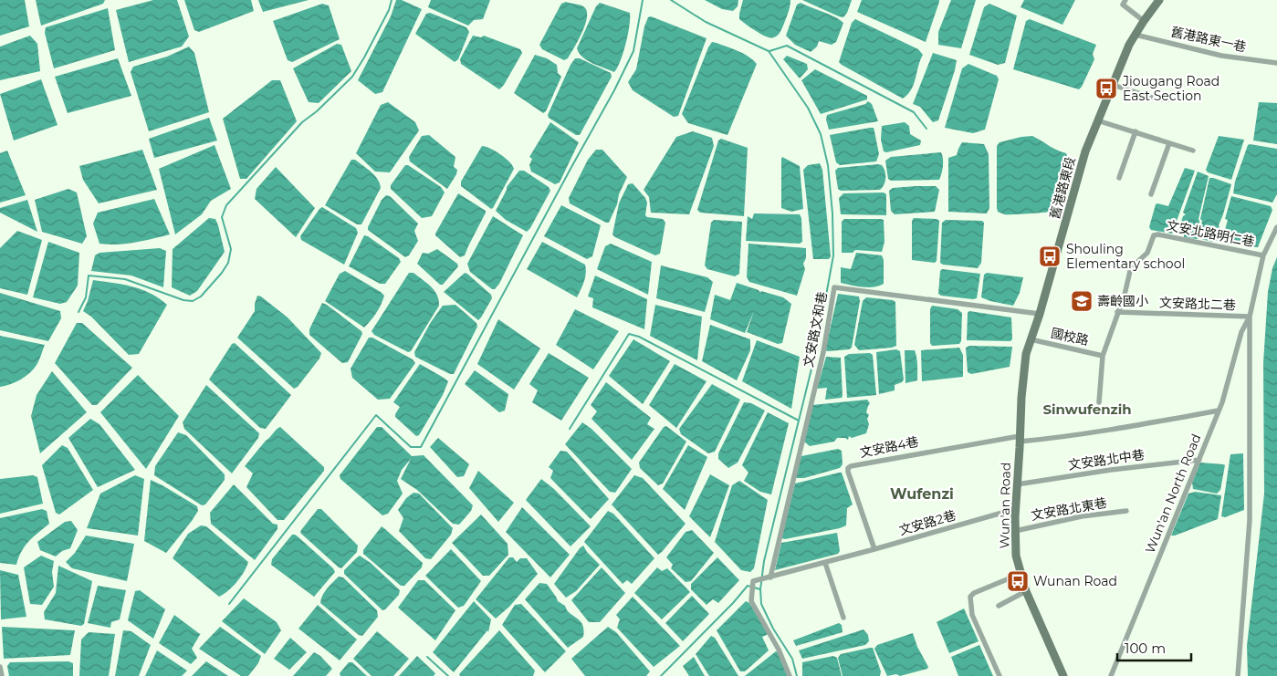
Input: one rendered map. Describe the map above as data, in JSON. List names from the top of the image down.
{
  "streets": {
    "street": [
      "舊港路東一巷",
      "舊港路東段",
      "文安北路明仁巷",
      "文安路北二巷",
      "文安路文和巷",
      "國校路",
      "文安路4巷",
      "文安路北中巷",
      "Wun'an North Road",
      "Wun'an Road",
      "文安路北東巷",
      "文安路2巷"
    ]
  },
  "crossings": [
    ["舊港路東一巷", "舊港路東段"],
    ["舊港路東段", "文安路文和巷"],
    ["舊港路東段", "國校路"],
    ["舊港路東段", "Wun'an Road"],
    ["文安北路明仁巷", "國校路"],
    ["文安路北二巷", "國校路"],
    ["文安路北二巷", "Wun'an North Road"],
    ["文安路文和巷", "文安路2巷"],
    ["文安路4巷", "Wun'an Road"],
    ["文安路4巷", "文安路2巷"],
    ["文安路北中巷", "Wun'an North Road"],
    ["文安路北中巷", "Wun'an Road"],
    ["Wun'an Road", "文安路北東巷"],
    ["Wun'an Road", "文安路2巷"]
  ],
  "districts": ["Sinwufenzih", "Wufenzi"],
  "places": {
    "bus stop": ["Jiougang Road East Section", "Shouling Elementary school", "Wunan Road"],
    "school or university": ["壽齡國小"]
  },
  "scale_bar": "100 m"
}
